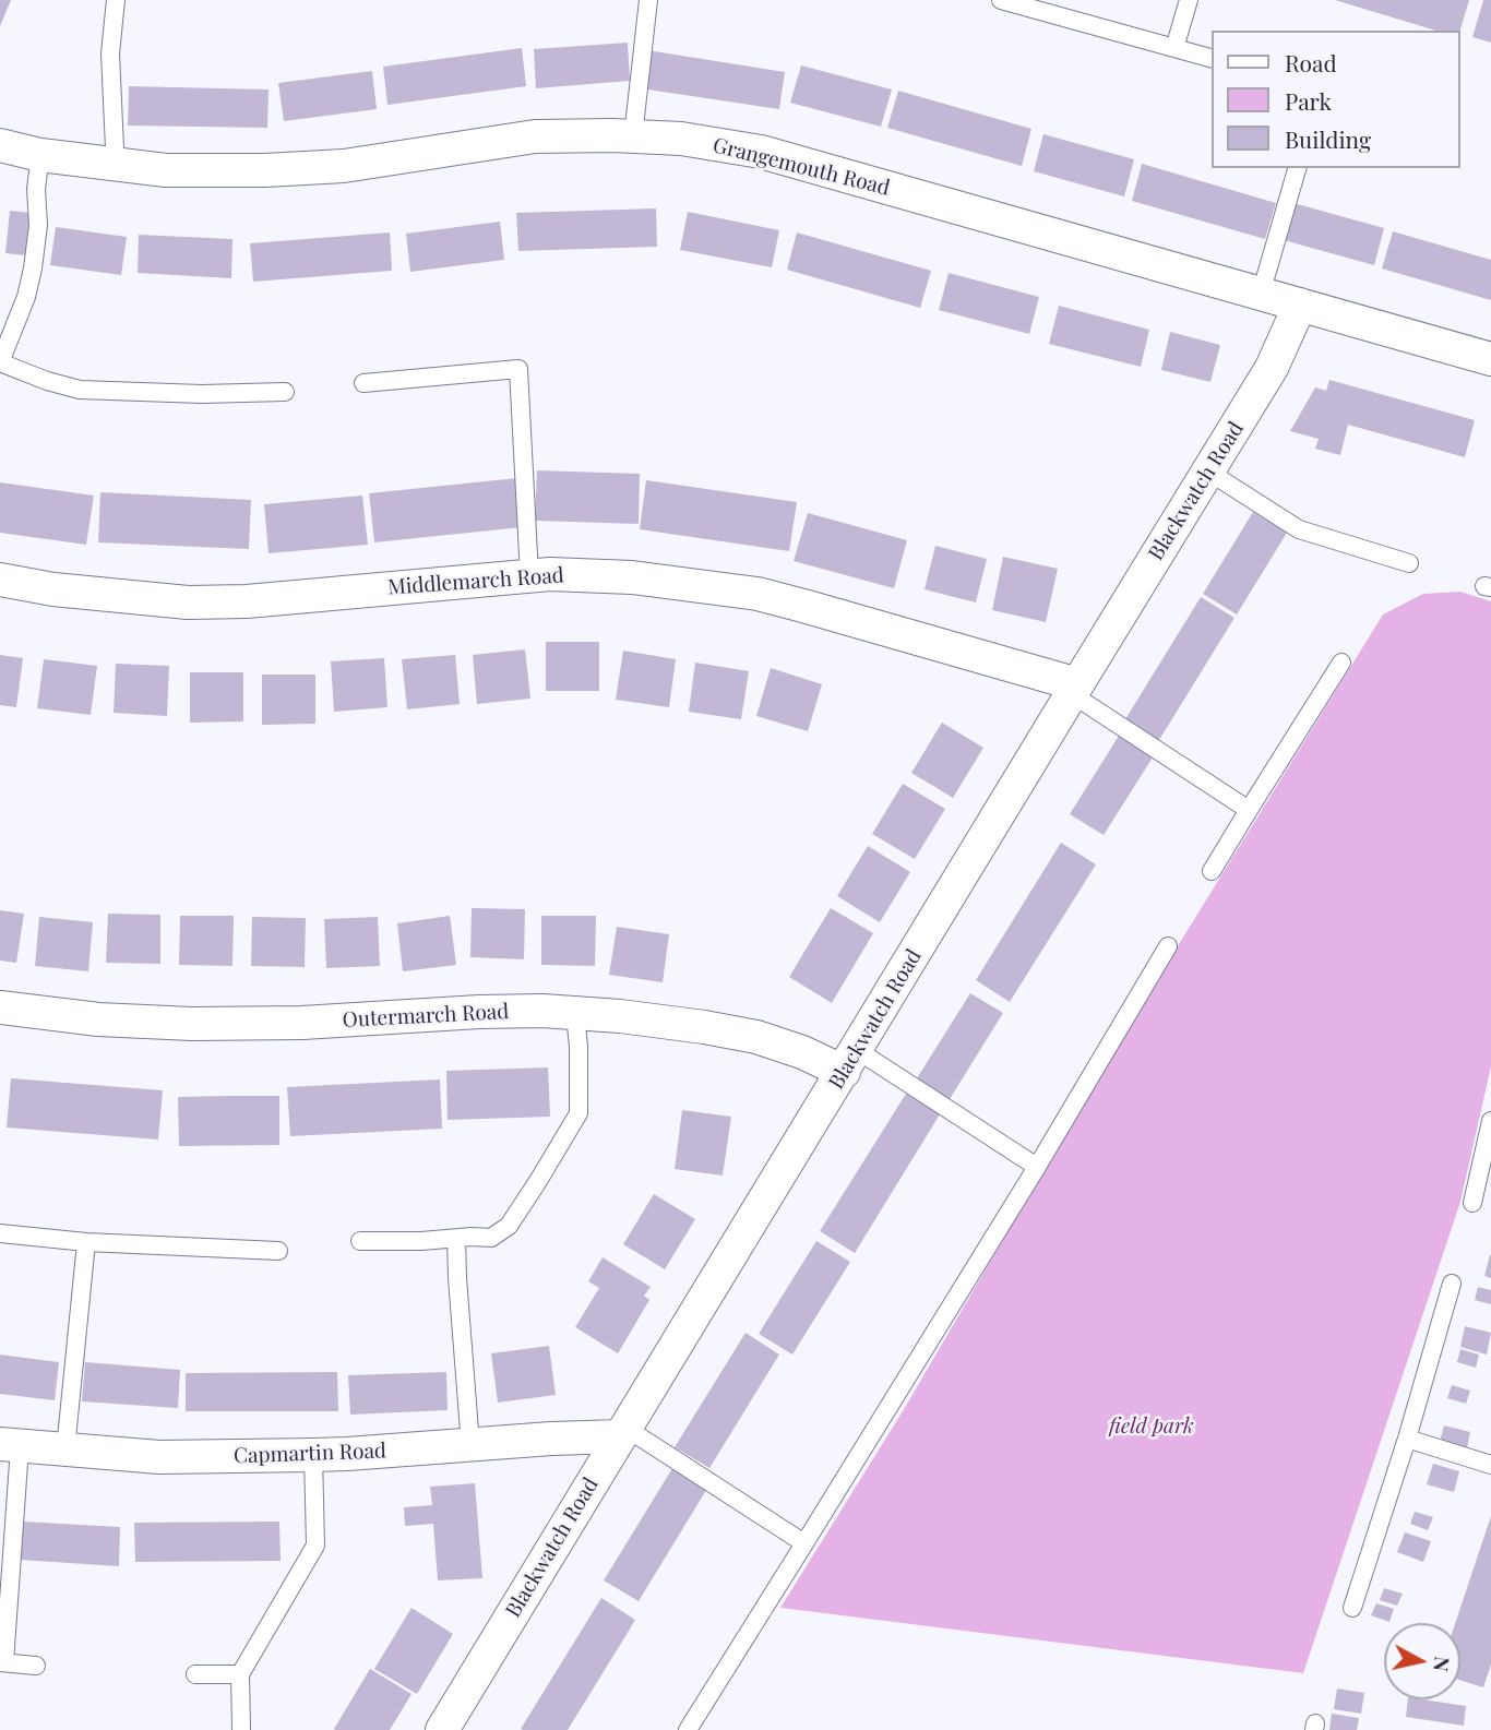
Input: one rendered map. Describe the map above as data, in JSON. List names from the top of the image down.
{
  "streets": {
    "street": [
      "Grangemouth Road",
      "Blackwatch Road",
      "Middlemarch Road",
      "Outermarch Road",
      "Capmartin Road"
    ]
  },
  "crossings": [
    ["Grangemouth Road", "Blackwatch Road"],
    ["Blackwatch Road", "Middlemarch Road"],
    ["Blackwatch Road", "Outermarch Road"],
    ["Blackwatch Road", "Capmartin Road"]
  ],
  "parks": ["field park"],
  "legend": ["Road", "Park", "Building"],
  "north": "right"
}
